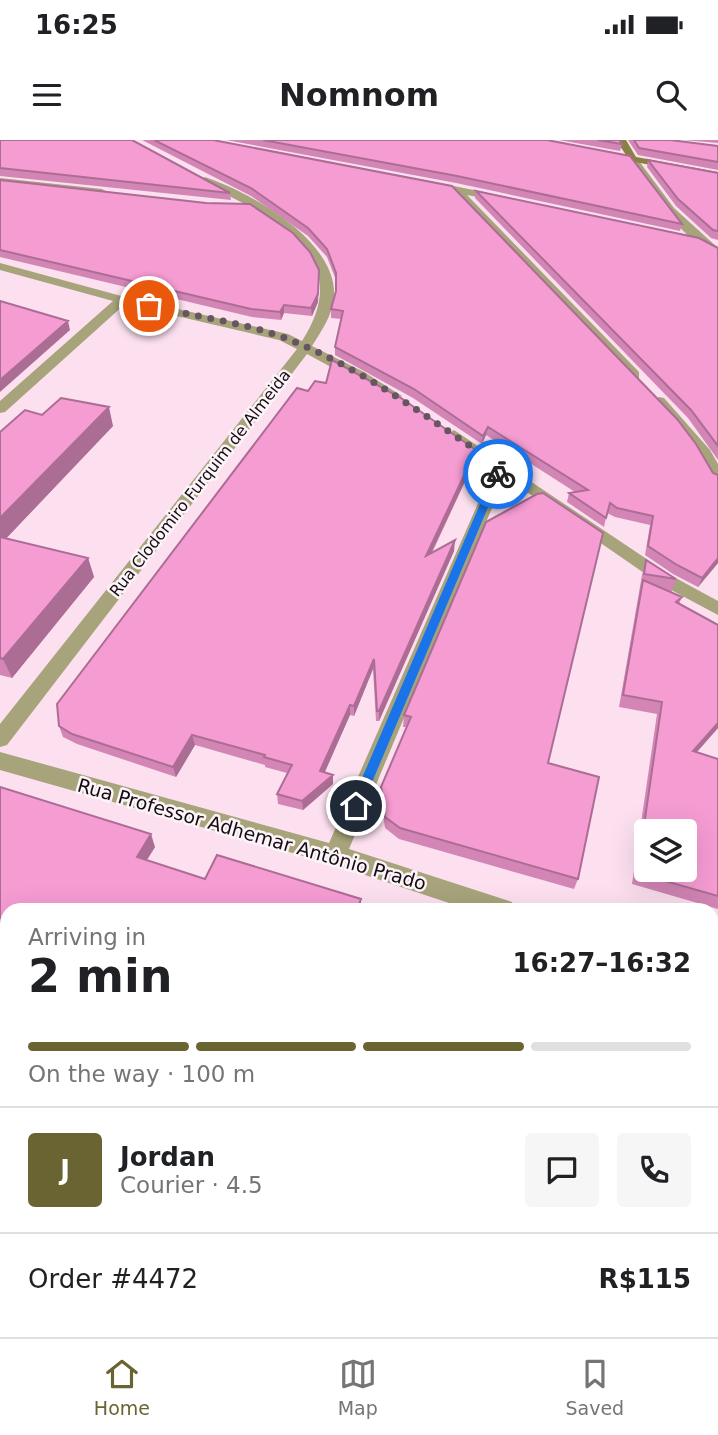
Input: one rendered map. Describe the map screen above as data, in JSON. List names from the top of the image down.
{
  "streets": {
    "street": ["Rua Clodomiro Furquim de Almeida", "Rua Professor Adhemar Antônio Prado"]
  },
  "page": {
    "status": "16:25",
    "header": "Nomnom",
    "heading": ["2 min", "Arriving in", "16:27–16:32"],
    "panel": [
      "Jordan",
      "Courier · 4.5",
      "Order #4472",
      "R$115"
    ],
    "bar": "On the way · 100 m",
    "round": "J",
    "tabs": ["Home", "Map", "Saved"]
  }
}
